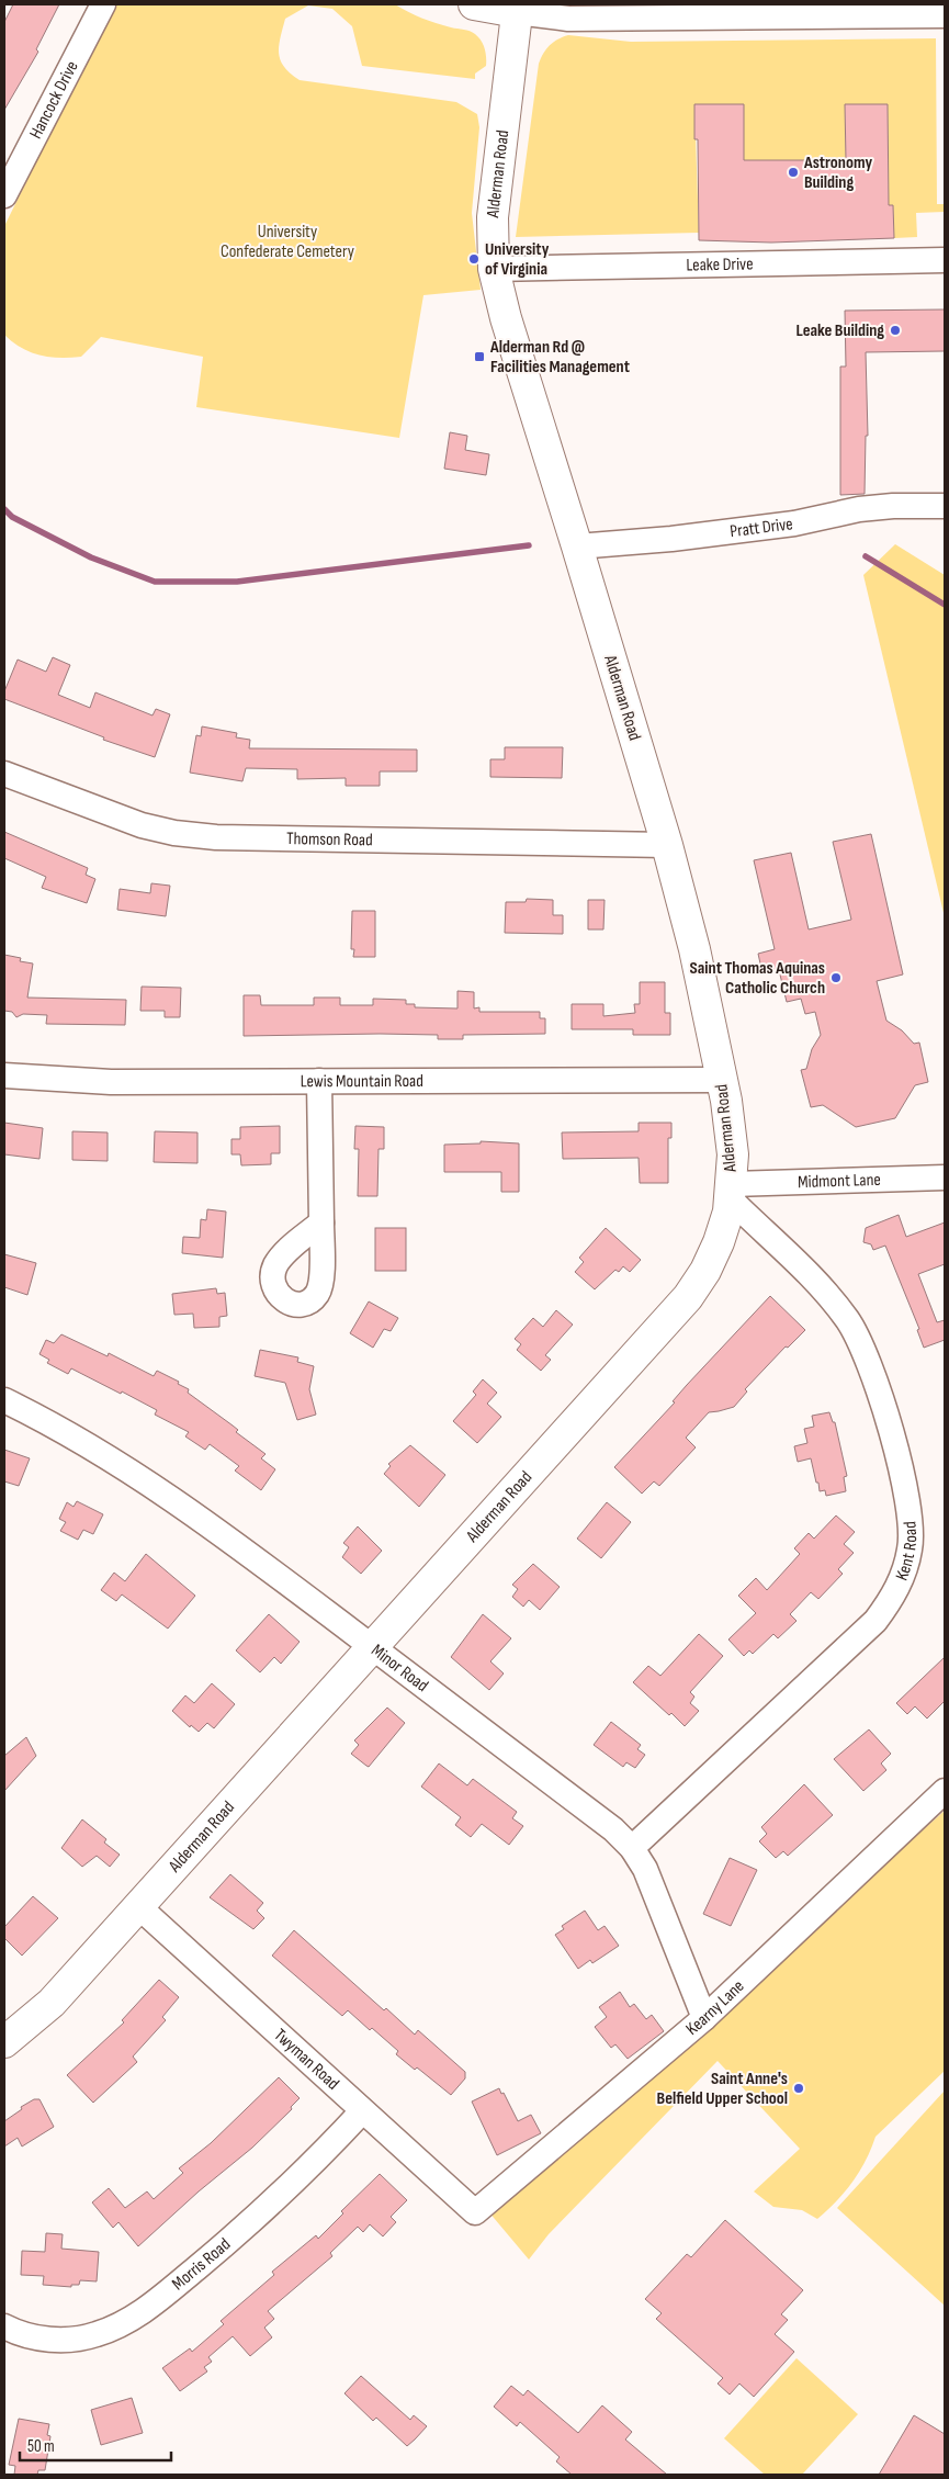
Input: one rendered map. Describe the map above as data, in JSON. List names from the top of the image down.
{
  "streets": {
    "main road": ["Alderman Road"],
    "street": [
      "Hancock Drive",
      "Leake Drive",
      "Pratt Drive",
      "Thomson Road",
      "Lewis Mountain Road",
      "Midmont Lane",
      "Kent Road",
      "Minor Road",
      "Kearny Lane",
      "Twyman Road",
      "Morris Road"
    ]
  },
  "crossings": [
    ["Alderman Road", "Leake Drive"],
    ["Alderman Road", "Pratt Drive"],
    ["Alderman Road", "Thomson Road"],
    ["Alderman Road", "Lewis Mountain Road"],
    ["Alderman Road", "Midmont Lane"],
    ["Alderman Road", "Kent Road"],
    ["Alderman Road", "Minor Road"],
    ["Alderman Road", "Twyman Road"],
    ["Midmont Lane", "Kent Road"],
    ["Kent Road", "Minor Road"],
    ["Minor Road", "Kearny Lane"],
    ["Kearny Lane", "Twyman Road"],
    ["Twyman Road", "Morris Road"]
  ],
  "parks": ["University Confederate Cemetery"],
  "places": {
    "other": [
      "Astronomy Building",
      "University of Virginia",
      "Leake Building",
      "Saint Thomas Aquinas Catholic Church",
      "Saint Anne's Belfield Upper School"
    ],
    "transit": ["Alderman Rd @ Facilities Management"]
  },
  "scale_bar": "50 m"
}
